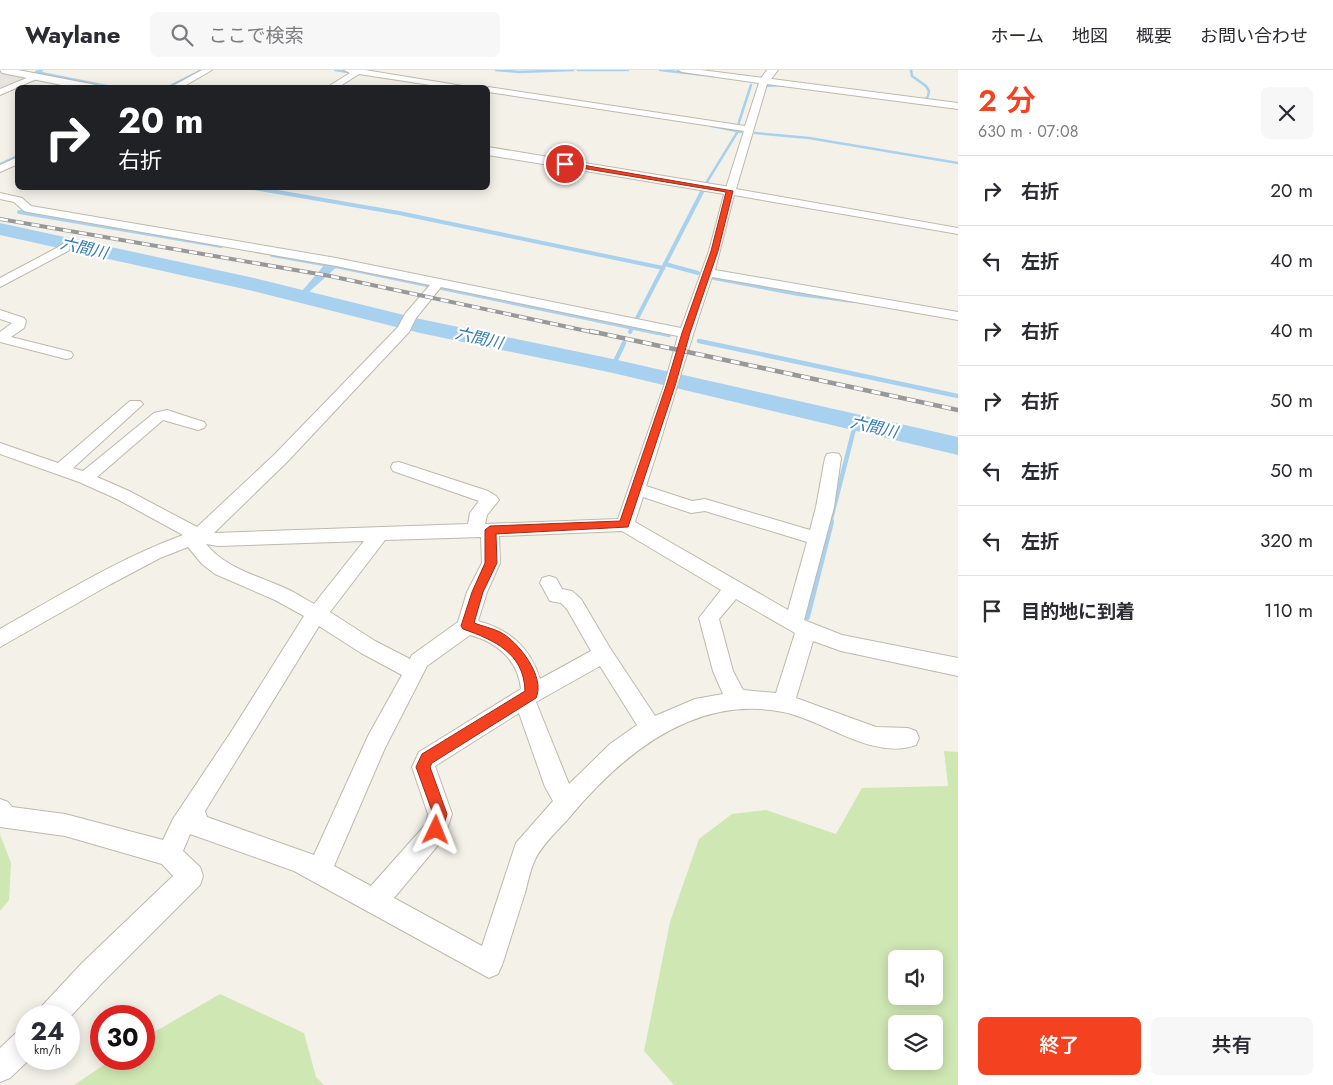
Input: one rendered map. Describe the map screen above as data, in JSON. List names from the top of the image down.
{
  "water": ["六間川"],
  "page": {
    "header": "Waylane",
    "search": "ここで検索",
    "nav": [
      "ホーム",
      "地図",
      "概要",
      "お問い合わせ"
    ],
    "heading": ["2 分", "630 m · 07:08"],
    "turn": ["20 m", "右折"],
    "list": [
      {
        "name": "右折",
        "value": "20 m"
      },
      {
        "name": "左折",
        "value": "40 m"
      },
      {
        "name": "右折",
        "value": "40 m"
      },
      {
        "name": "右折",
        "value": "50 m"
      },
      {
        "name": "左折",
        "value": "50 m"
      },
      {
        "name": "左折",
        "value": "320 m"
      },
      {
        "name": "目的地に到着",
        "value": "110 m"
      }
    ],
    "speed": "24 km/h",
    "limit": "30",
    "buttons": ["終了", "共有"]
  }
}
